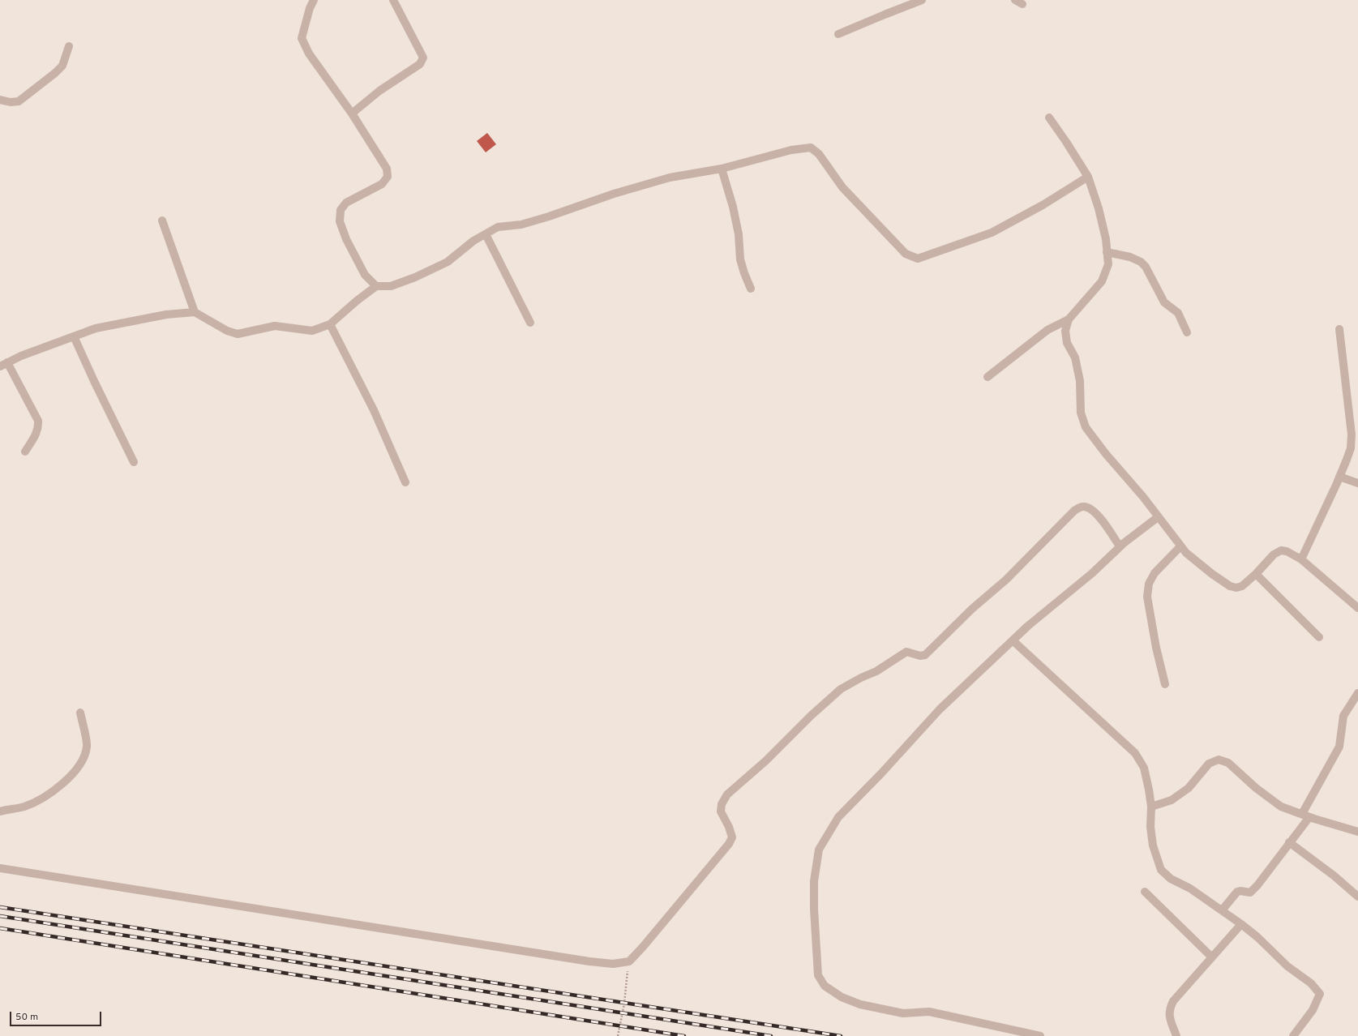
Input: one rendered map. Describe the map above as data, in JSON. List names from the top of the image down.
{
  "scale_bar": "50 m"
}
